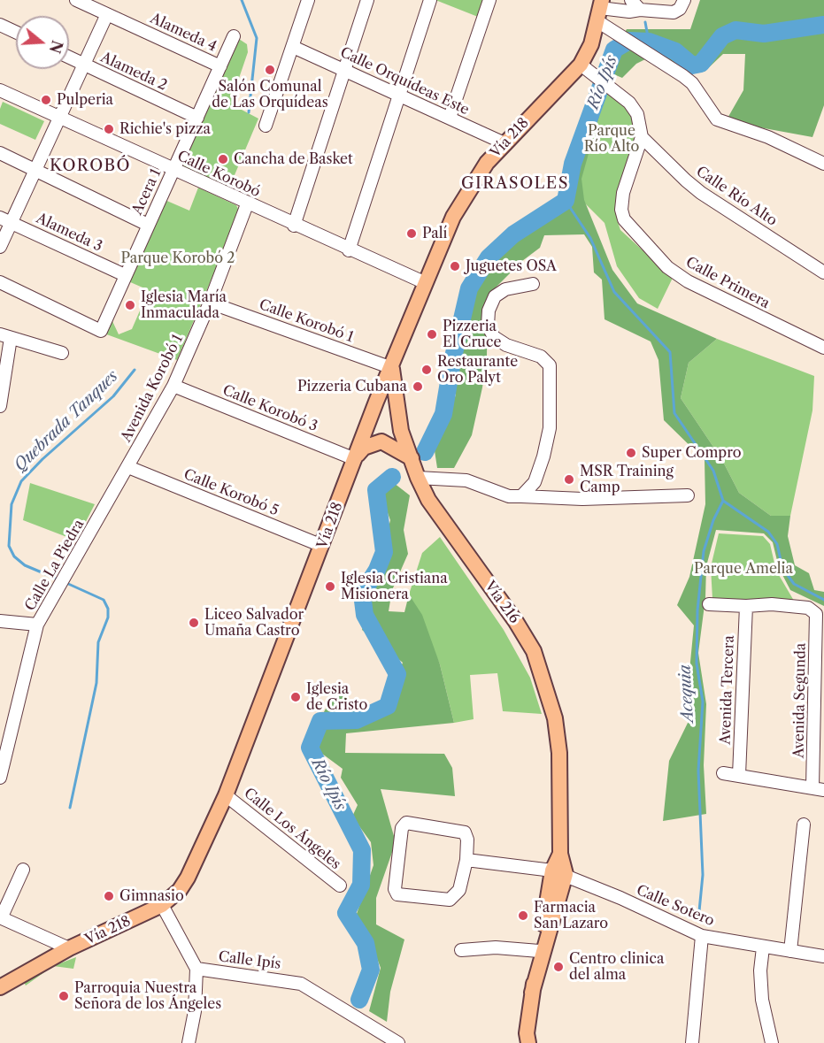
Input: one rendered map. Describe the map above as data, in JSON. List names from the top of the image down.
{
  "streets": {
    "main road": ["Vía 218", "Vía 216"],
    "street": [
      "Alameda 4",
      "Alameda 2",
      "Calle Orquídeas Este",
      "Calle Korobó",
      "Acera 1",
      "Calle Río Alto",
      "Alameda 3",
      "Calle Primera",
      "Calle Korobó 1",
      "Avenida Korobó 1",
      "Calle Korobó 3",
      "Calle Korobó 5",
      "Calle La Piedra",
      "Avenida Tercera",
      "Avenida Segunda",
      "Calle Los Ángeles",
      "Calle Sotero",
      "Calle Ipís"
    ]
  },
  "crossings": [
    ["Alameda 4", "Acera 1"],
    ["Alameda 2", "Acera 1"],
    ["Calle Orquídeas Este", "Vía 218"],
    ["Vía 218", "Calle Korobó"],
    ["Vía 218", "Calle Korobó 1"],
    ["Vía 218", "Calle Korobó 3"],
    ["Vía 218", "Calle Korobó 5"],
    ["Vía 218", "Vía 216"],
    ["Vía 218", "Calle Los Ángeles"],
    ["Vía 218", "Calle Ipís"],
    ["Calle Korobó", "Acera 1"],
    ["Calle Korobó", "Avenida Korobó 1"],
    ["Acera 1", "Alameda 3"],
    ["Calle Río Alto", "Calle Primera"],
    ["Calle Korobó 1", "Avenida Korobó 1"],
    ["Calle Korobó 1", "Vía 216"],
    ["Avenida Korobó 1", "Calle Korobó 3"],
    ["Avenida Korobó 1", "Calle Korobó 5"],
    ["Avenida Korobó 1", "Calle La Piedra"],
    ["Calle Korobó 5", "Calle La Piedra"],
    ["Vía 216", "Calle Sotero"],
    ["Avenida Tercera", "Avenida Segunda"]
  ],
  "districts": ["KOROBÓ", "GIRASOLES"],
  "water": ["Río Ipís", "Quebrada Tanques", "Acequia"],
  "parks": ["Parque Río Alto", "Parque Korobó 2", "Parque Amelia"],
  "places": [
    "Salón Comunal de Las Orquídeas",
    "Pulperia",
    "Richie's pizza",
    "Cancha de Basket",
    "Palí",
    "Juguetes OSA",
    "Iglesia María Inmaculada",
    "Pizzeria El Cruce",
    "Restaurante Oro Palyt",
    "Pizzeria Cubana",
    "Super Compro",
    "MSR Training Camp",
    "Iglesia Cristiana Misionera",
    "Liceo Salvador Umaña Castro",
    "Iglesia de Cristo",
    "Gimnasio",
    "Farmacia San Lazaro",
    "Centro clinica del alma",
    "Parroquia Nuestra Señora de los Ángeles"
  ],
  "north": "right"
}
